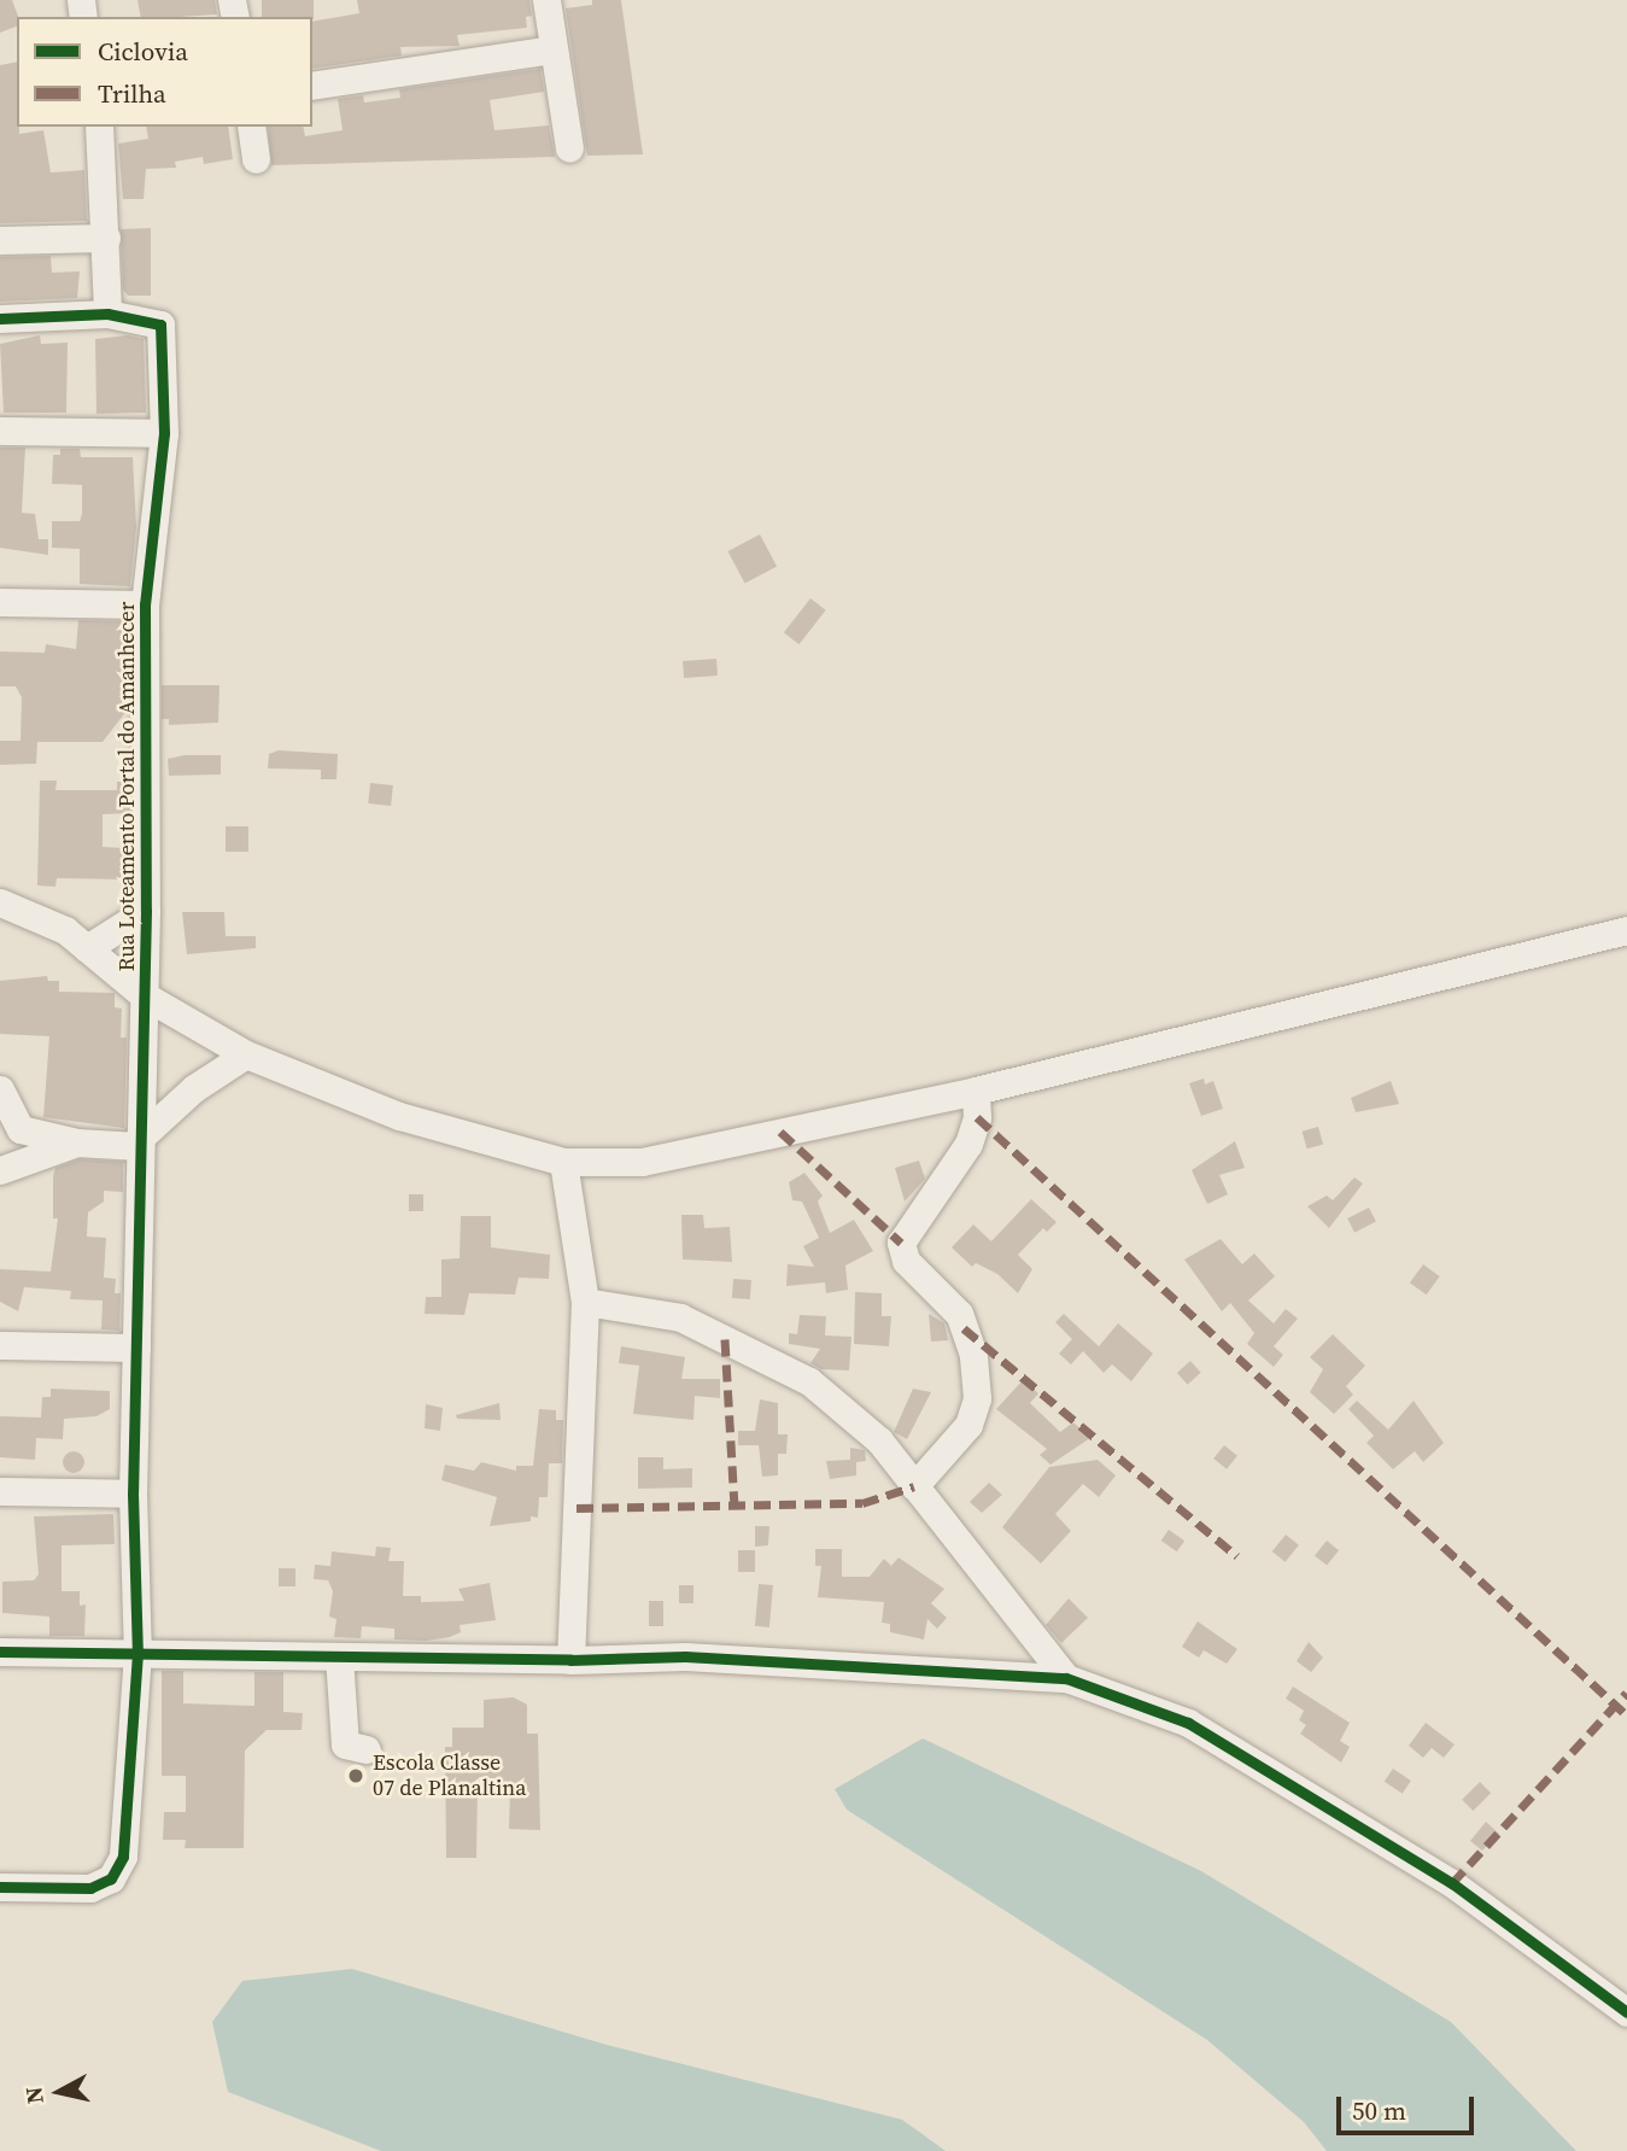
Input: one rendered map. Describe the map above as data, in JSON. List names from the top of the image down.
{
  "streets": {
    "street": ["Rua Loteamento Portal do Amanhecer"]
  },
  "places": ["Escola Classe 07 de Planaltina"],
  "legend": ["Ciclovia", "Trilha"],
  "scale_bar": "50 m",
  "north": "left"
}
